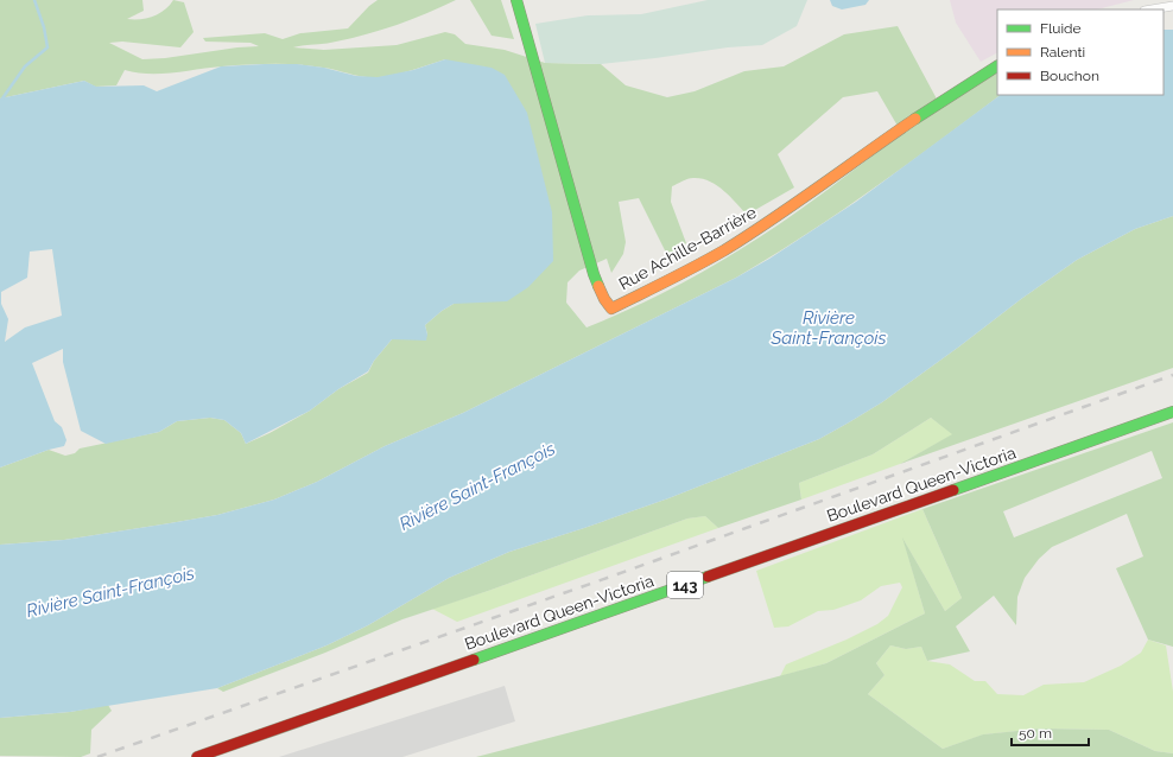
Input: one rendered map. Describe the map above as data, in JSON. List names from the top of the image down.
{
  "streets": {
    "main road": ["Rue Achille-Barrière", "Boulevard Queen-Victoria", "143"]
  },
  "water": ["Rivière Saint-François"],
  "legend": ["Fluide", "Ralenti", "Bouchon"],
  "scale_bar": "50 m"
}
